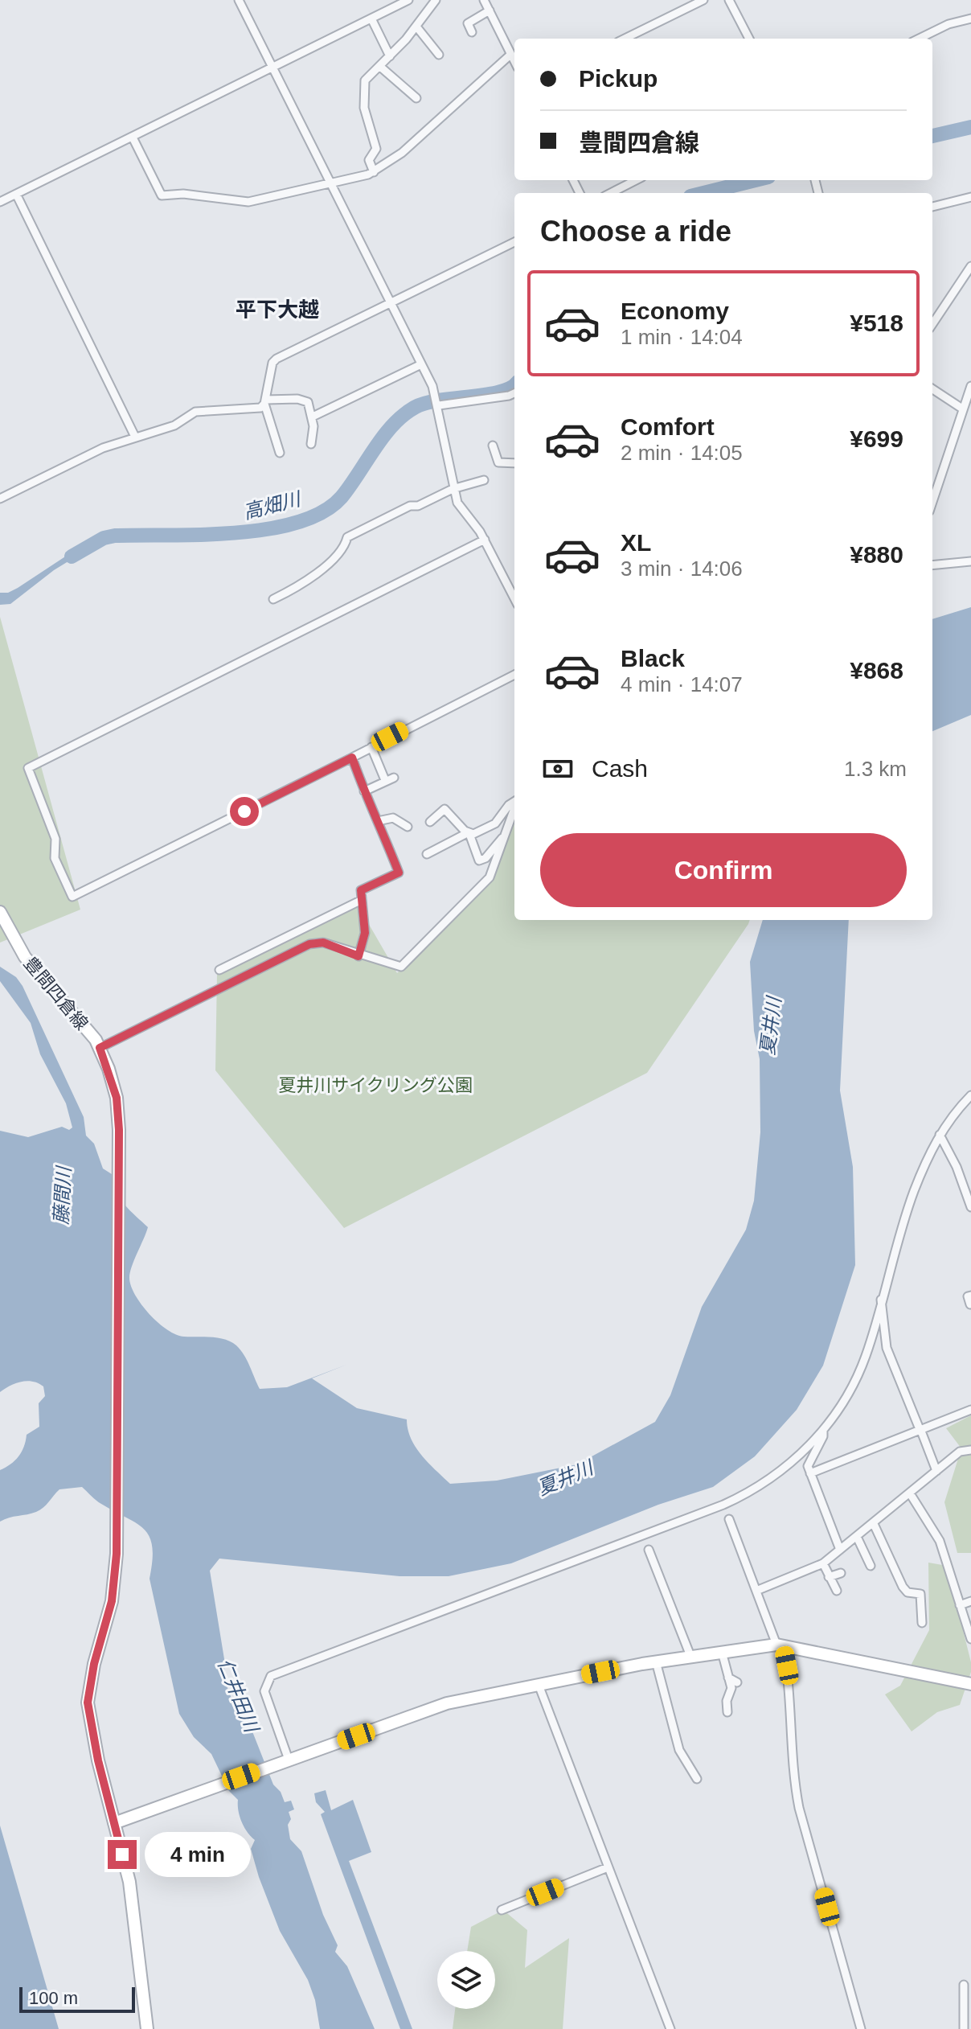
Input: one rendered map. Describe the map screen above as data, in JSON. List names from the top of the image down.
{
  "streets": {
    "main road": ["豊間四倉線"]
  },
  "districts": ["平下大越"],
  "water": [
    "高畑川",
    "夏井川",
    "藤間川",
    "仁井田川"
  ],
  "parks": ["夏井川サイクリング公園"],
  "scale_bar": "100 m",
  "page": {
    "banner": ["Pickup", "豊間四倉線"],
    "heading": "Choose a ride",
    "list": [
      {
        "name": "Economy",
        "note": "1 min · 14:04",
        "value": "¥518"
      },
      {
        "name": "Comfort",
        "note": "2 min · 14:05",
        "value": "¥699"
      },
      {
        "name": "XL",
        "note": "3 min · 14:06",
        "value": "¥880"
      },
      {
        "name": "Black",
        "note": "4 min · 14:07",
        "value": "¥868"
      }
    ],
    "pay": ["Cash", "1.3 km"],
    "buttons": "Confirm",
    "bubble": "4 min",
    "scale": "100 m"
  }
}
